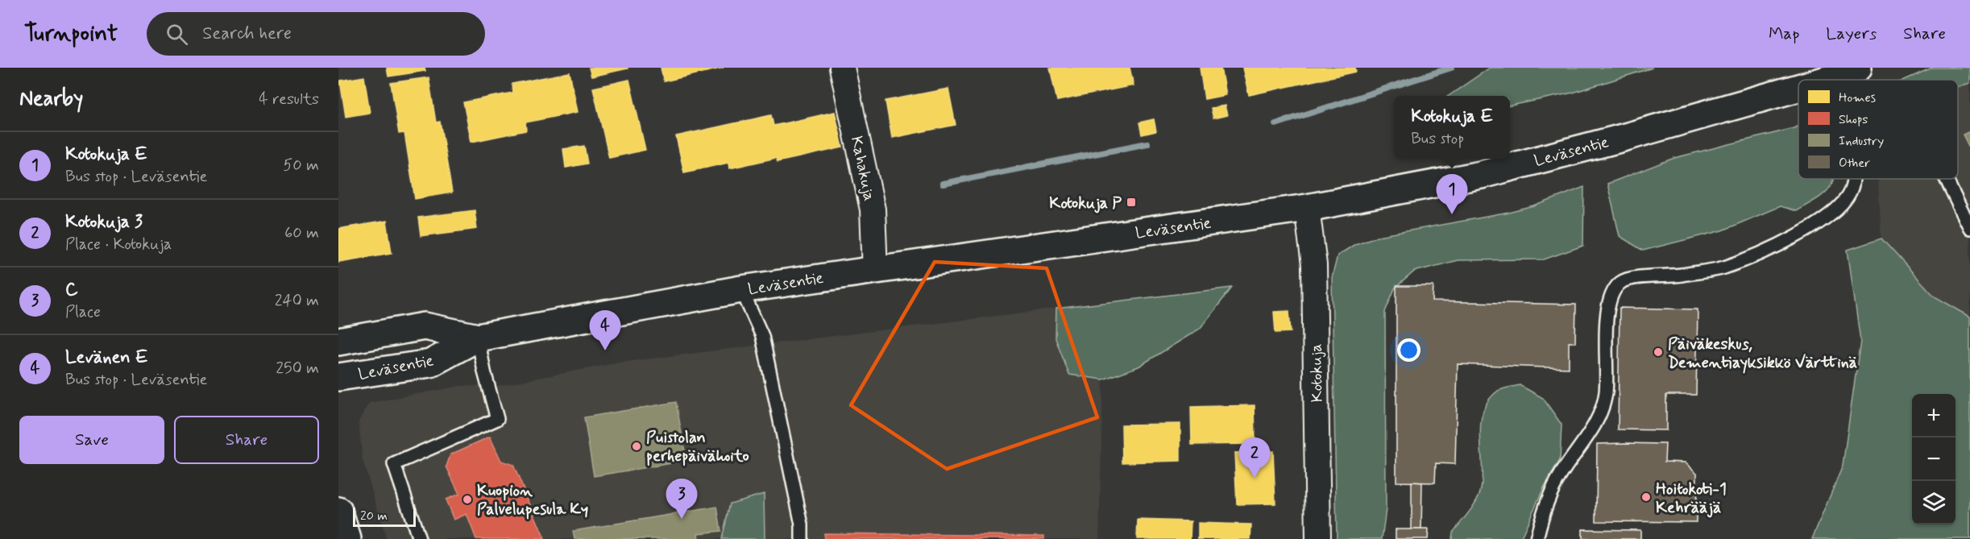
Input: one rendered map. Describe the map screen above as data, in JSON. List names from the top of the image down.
{
  "streets": {
    "main road": ["Leväsentie"],
    "street": ["Kahakuja", "Kotokuja"]
  },
  "crossings": [
    ["Leväsentie", "Kahakuja"],
    ["Leväsentie", "Kotokuja"]
  ],
  "places": {
    "transit": ["Kotokuja P"],
    "other": [
      "Päiväkeskus, Dementiayksikkö Värttinä",
      "Puistolan perhepäivähoito",
      "Hoitokoti-1 Kehrääjä",
      "Kuopion Palvelupesula Ky"
    ]
  },
  "legend": [
    "Homes",
    "Shops",
    "Industry",
    "Other"
  ],
  "scale_bar": "20 m",
  "page": {
    "header": "Turnpoint",
    "search": "Search here",
    "nav": ["Map", "Layers", "Share"],
    "heading": ["Nearby", "4 results"],
    "popup": ["Kotokuja E", "Bus stop"],
    "list": [
      {
        "mark": "1",
        "name": "Kotokuja E",
        "note": "Bus stop · Leväsentie",
        "value": "50 m"
      },
      {
        "mark": "2",
        "name": "Kotokuja 3",
        "note": "Place · Kotokuja",
        "value": "60 m"
      },
      {
        "mark": "3",
        "name": "C",
        "note": "Place",
        "value": "240 m"
      },
      {
        "mark": "4",
        "name": "Levänen E",
        "note": "Bus stop · Leväsentie",
        "value": "250 m"
      }
    ],
    "pins": [
      "1",
      "4",
      "2",
      "3"
    ],
    "map_buttons": ["+", "−"],
    "buttons": ["Save", "Share"],
    "scale": "20 m"
  }
}
